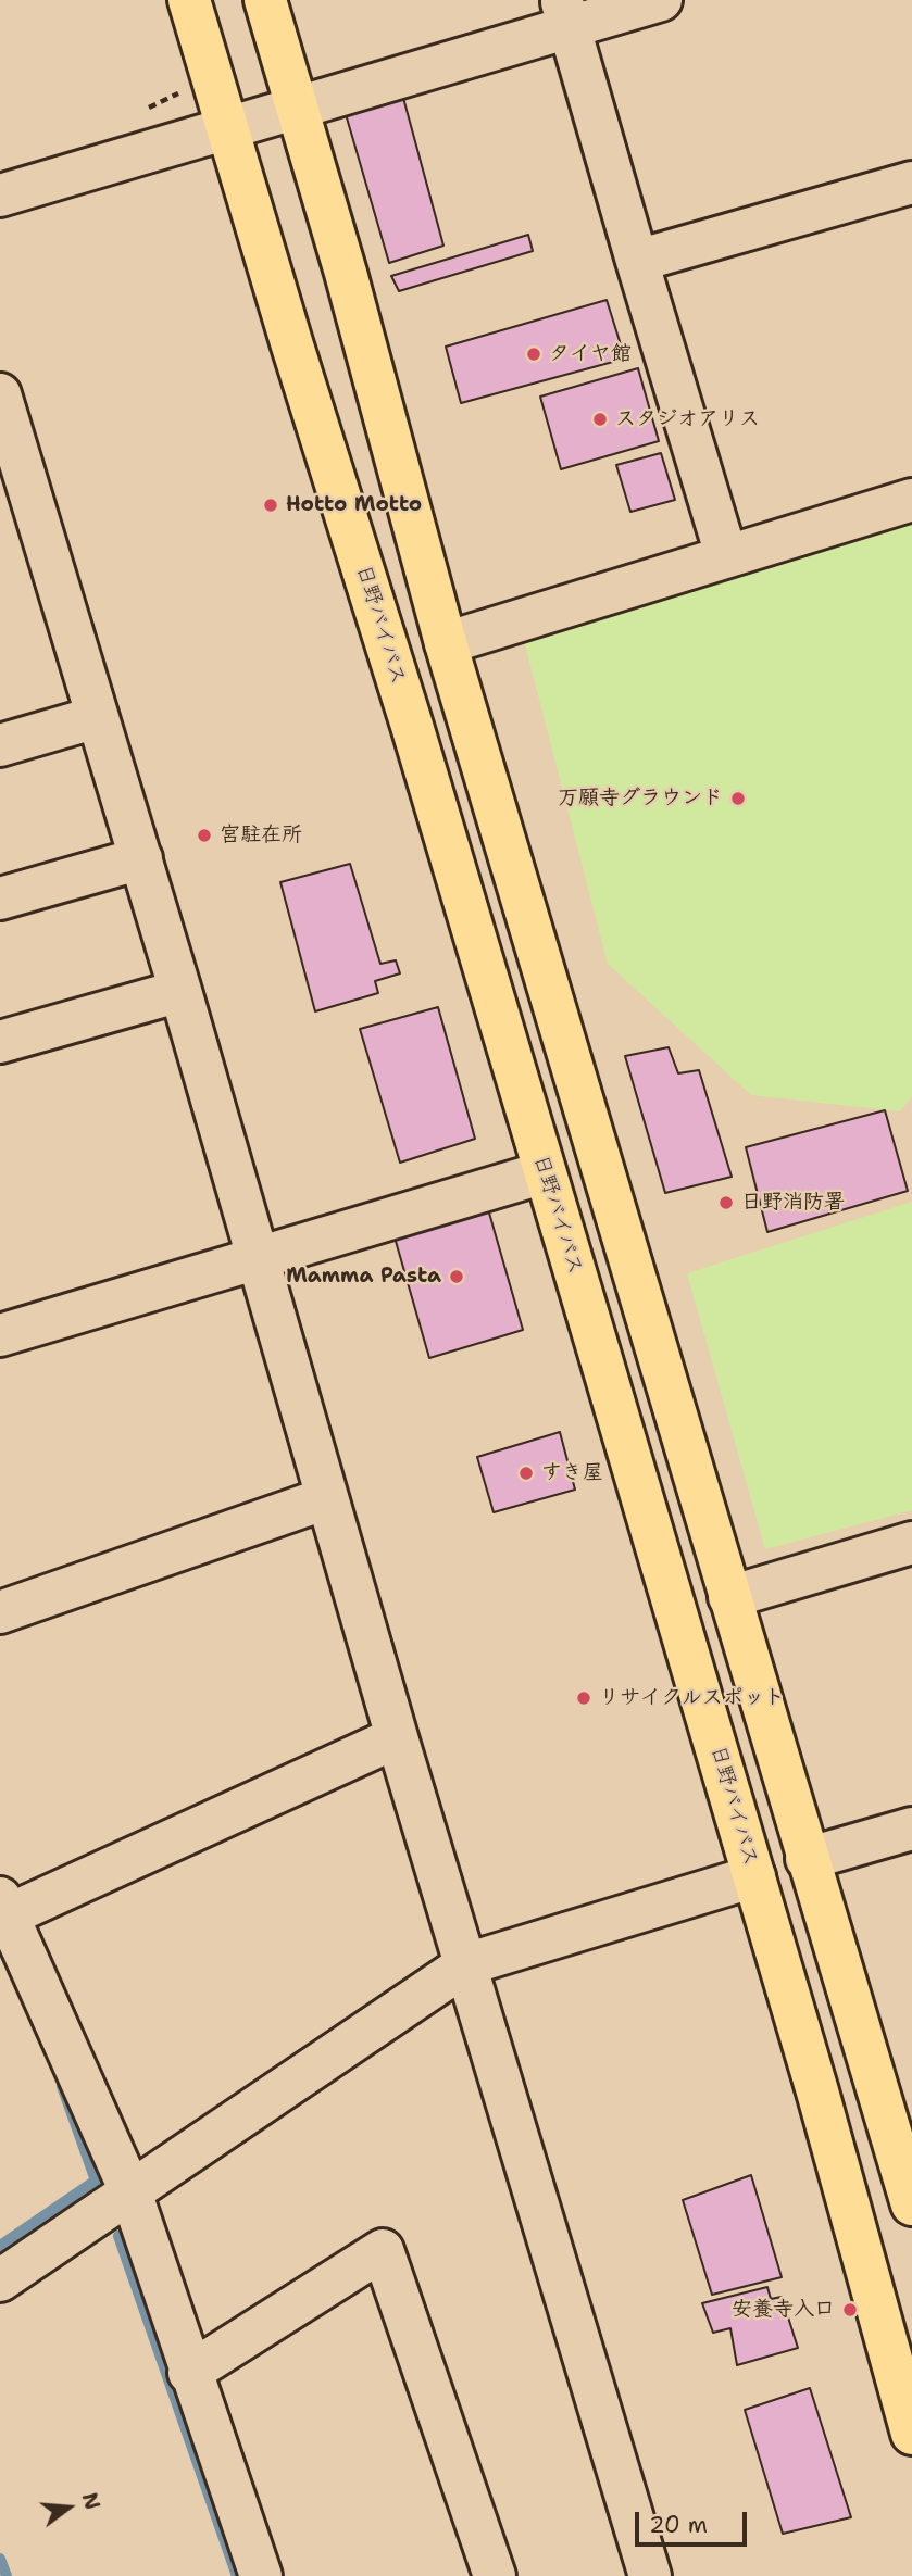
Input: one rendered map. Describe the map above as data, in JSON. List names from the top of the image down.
{
  "streets": {
    "highway": ["日野バイパス"]
  },
  "places": [
    "タイヤ館",
    "スタジオアリス",
    "Hotto Motto",
    "万願寺グラウンド",
    "宮駐在所",
    "日野消防署",
    "Mamma Pasta",
    "すき屋",
    "リサイクルスポット",
    "安養寺入口"
  ],
  "scale_bar": "20 m",
  "north": "right"
}
